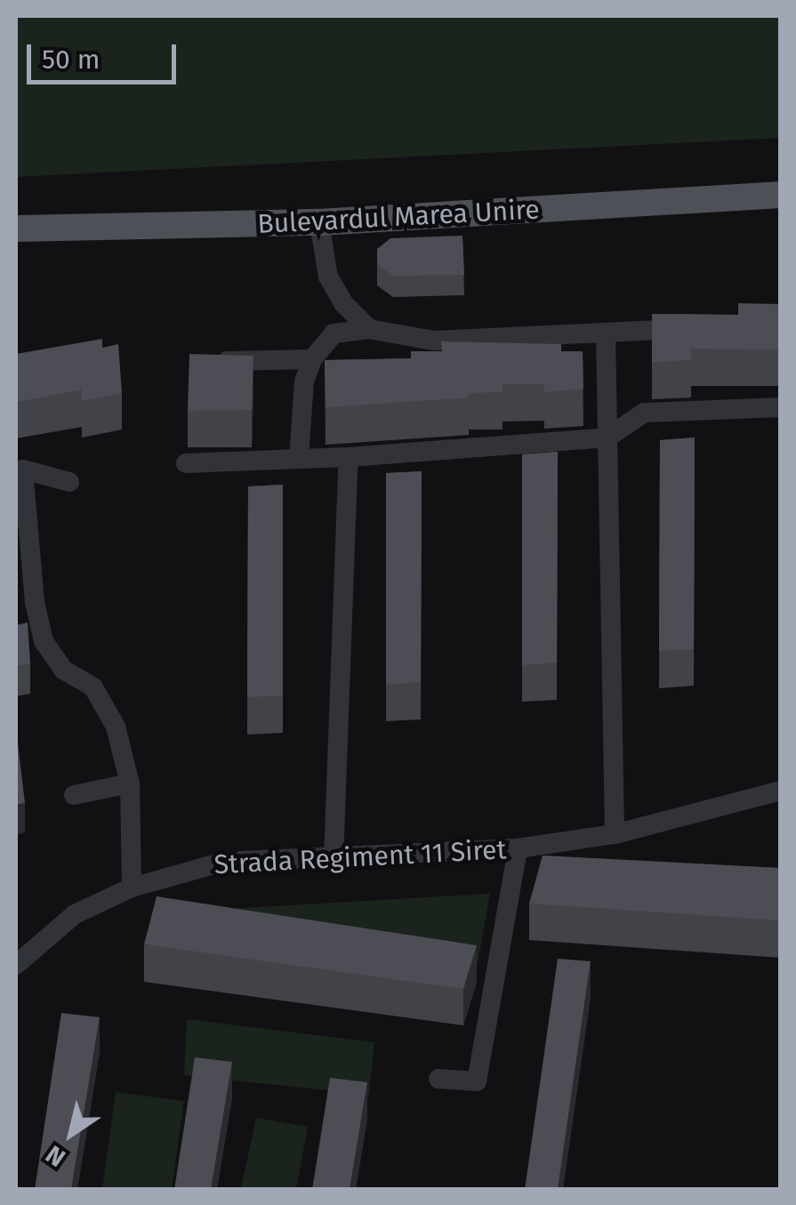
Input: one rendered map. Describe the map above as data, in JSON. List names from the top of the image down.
{
  "streets": {
    "main road": ["Bulevardul Marea Unire"],
    "street": ["Strada Regiment 11 Siret"]
  },
  "scale_bar": "50 m",
  "north": "bottom left"
}
